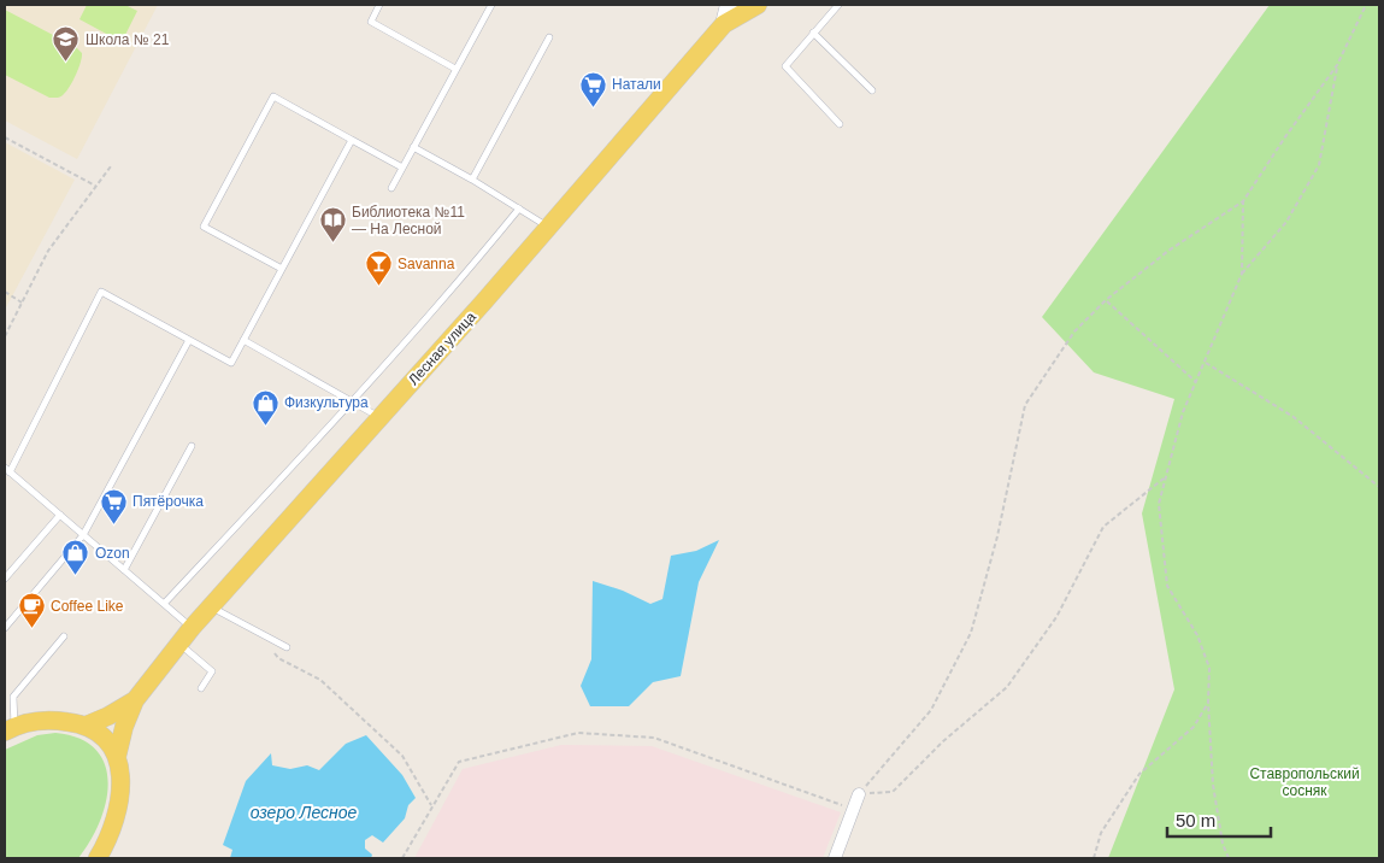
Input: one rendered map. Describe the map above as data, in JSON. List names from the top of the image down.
{
  "streets": {
    "main road": ["Лесная улица"]
  },
  "water": ["озеро Лесное"],
  "parks": ["Ставропольский сосняк"],
  "places": {
    "school or university": ["Школа № 21"],
    "supermarket": ["Натали", "Пятёрочка"],
    "library": ["Библиотека №11 — На Лесной"],
    "bar": ["Savanna"],
    "shop": ["Физкультура", "Ozon"],
    "cafe": ["Coffee Like"]
  },
  "scale_bar": "50 m"
}
